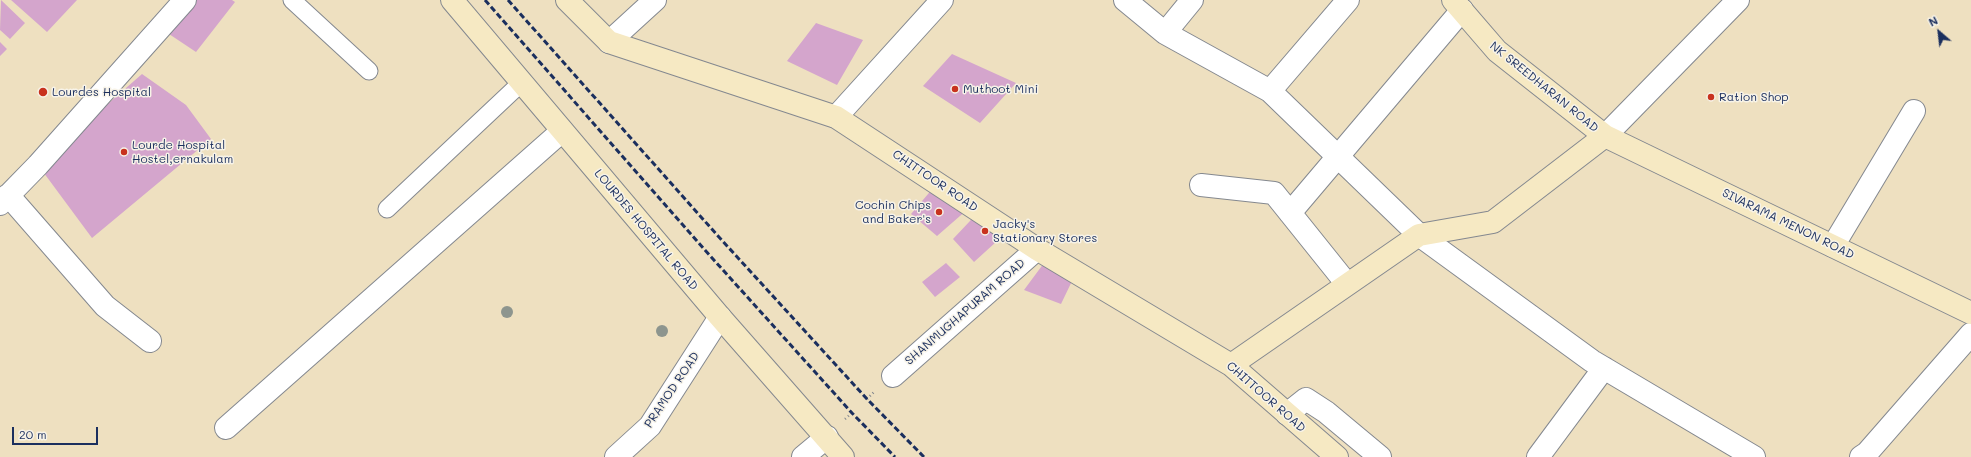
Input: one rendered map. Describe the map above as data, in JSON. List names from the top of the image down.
{
  "streets": {
    "street": [
      "NK SREEDHARAN ROAD",
      "CHITTOOR ROAD",
      "SIVARAMA MENON ROAD",
      "LOURDES HOSPITAL ROAD",
      "SHANMUGHAPURAM ROAD",
      "PRAMOD ROAD"
    ]
  },
  "crossings": [
    ["NK SREEDHARAN ROAD", "SIVARAMA MENON ROAD"],
    ["CHITTOOR ROAD", "SHANMUGHAPURAM ROAD"],
    ["LOURDES HOSPITAL ROAD", "PRAMOD ROAD"]
  ],
  "places": [
    "Muthoot Mini",
    "Lourdes Hospital",
    "Ration Shop",
    "Lourde Hospital Hostel,ernakulam",
    "Cochin Chips and Baker's",
    "Jacky's Stationary Stores"
  ],
  "scale_bar": "20 m",
  "north": "top left"
}
